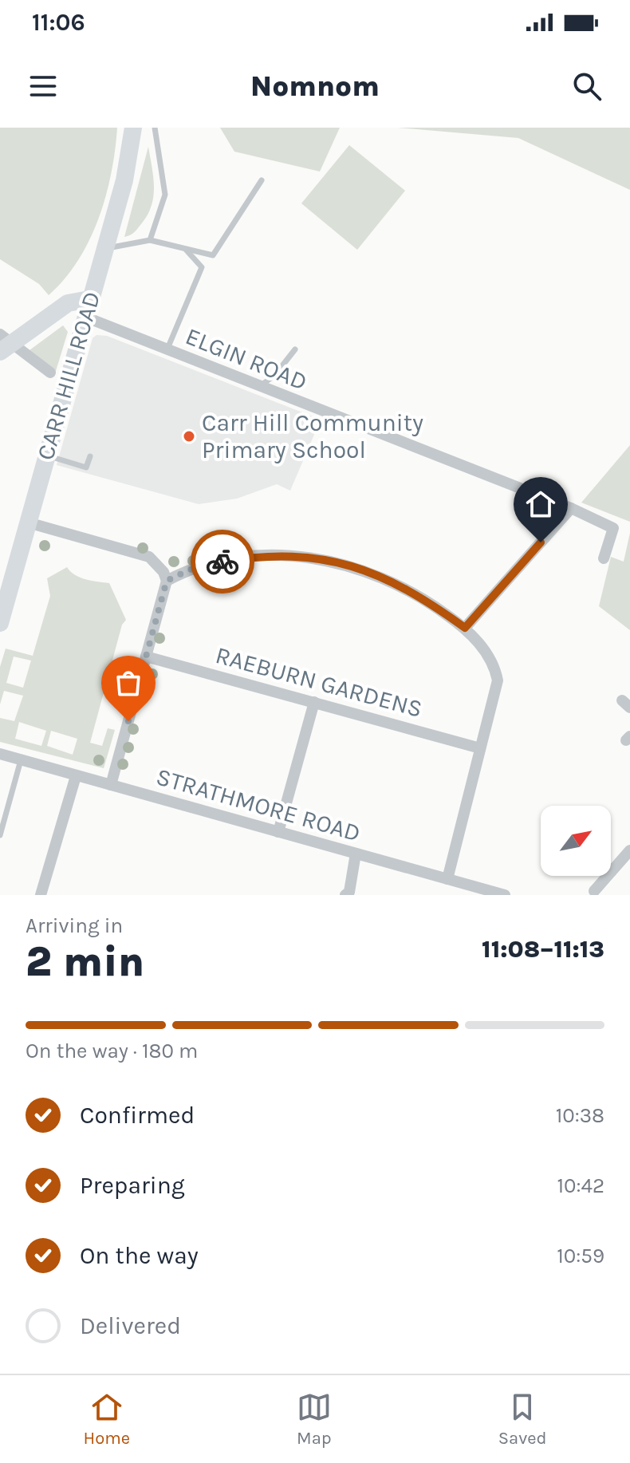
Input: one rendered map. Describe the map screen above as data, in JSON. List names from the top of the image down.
{
  "streets": {
    "street": [
      "ELGIN ROAD",
      "CARR HILL ROAD",
      "RAEBURN GARDENS",
      "STRATHMORE ROAD"
    ]
  },
  "crossings": [
    ["ELGIN ROAD", "CARR HILL ROAD"]
  ],
  "places": ["Carr Hill Community Primary School"],
  "north": "top right",
  "page": {
    "status": "11:06",
    "header": "Nomnom",
    "heading": ["2 min", "Arriving in", "11:08–11:13"],
    "bar": "On the way · 180 m",
    "list": [
      ["Confirmed", "10:38"],
      ["Preparing", "10:42"],
      ["On the way", "10:59"],
      "Delivered"
    ],
    "tabs": ["Home", "Map", "Saved"]
  }
}
